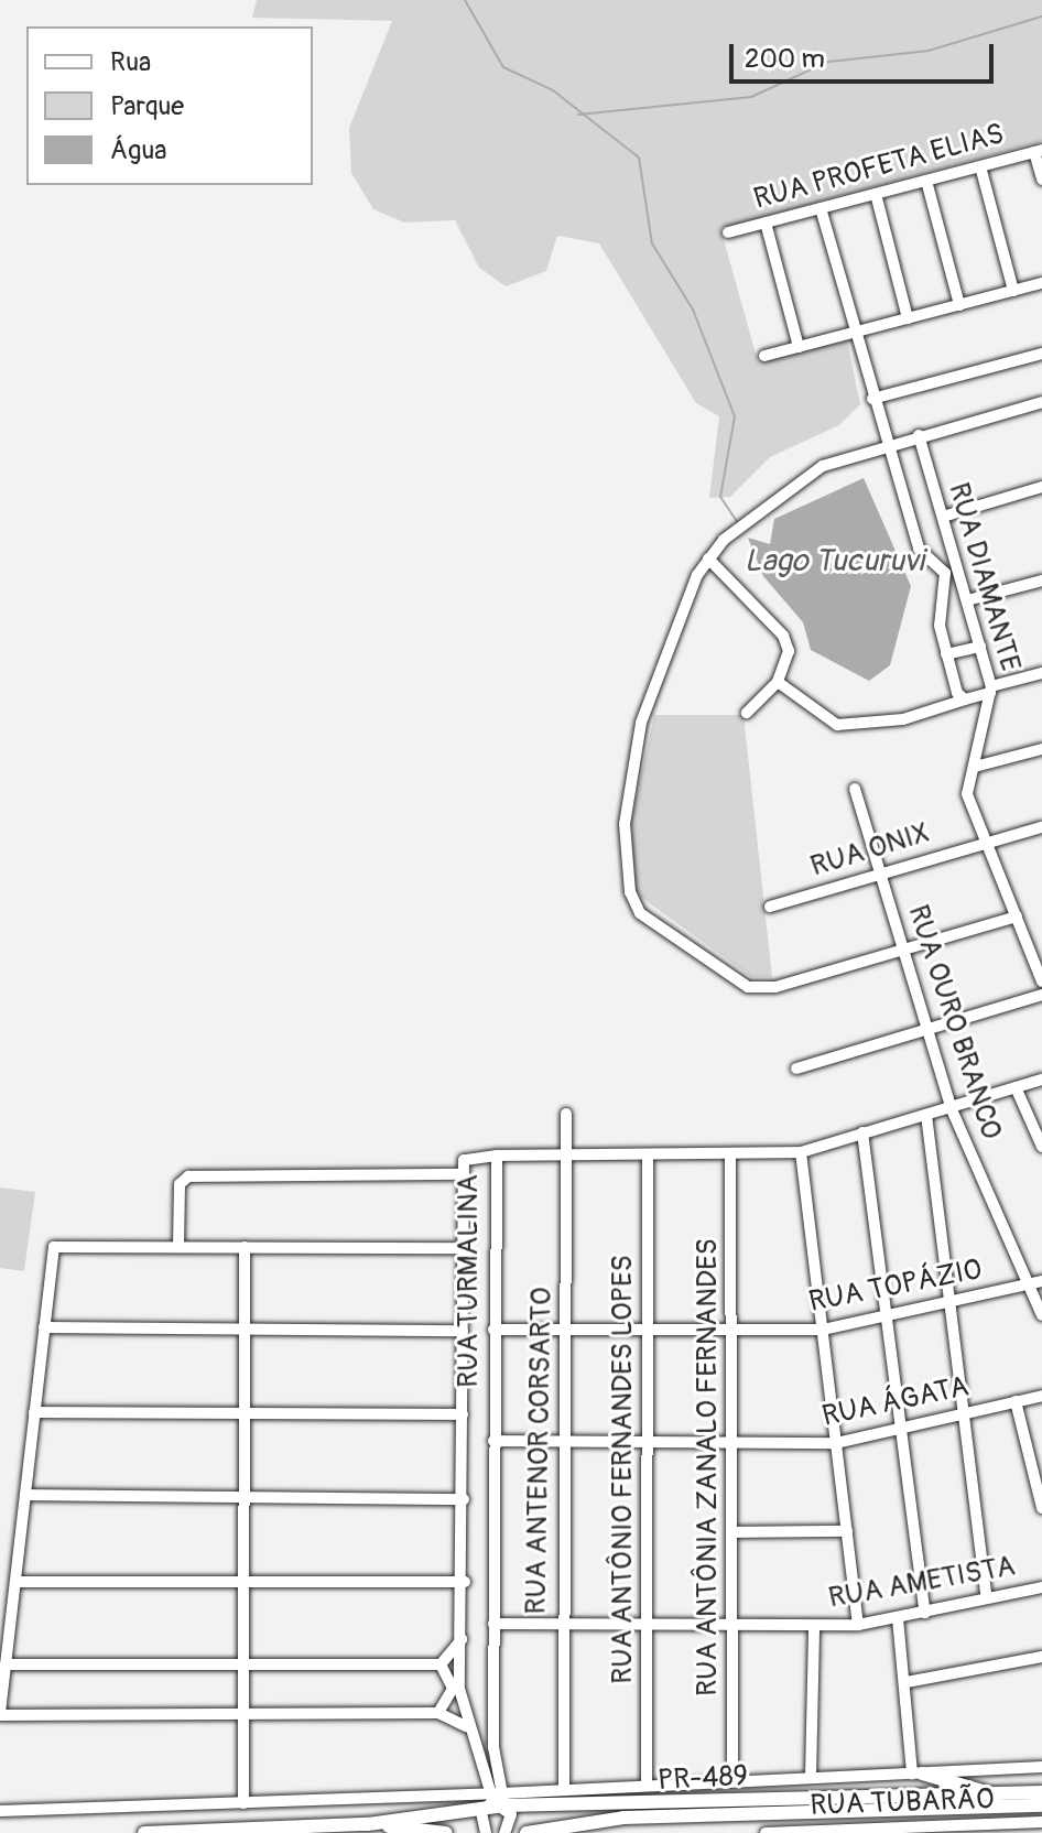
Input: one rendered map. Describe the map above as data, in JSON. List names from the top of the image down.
{
  "streets": {
    "main road": ["PR-489"],
    "street": [
      "RUA PROFETA ELIAS",
      "RUA DIAMANTE",
      "RUA ONIX",
      "RUA OURO BRANCO",
      "RUA TURMALINA",
      "RUA TOPÁZIO",
      "RUA ÁGATA",
      "RUA ANTENOR CORSARTO",
      "RUA ANTÔNIA ZANALO FERNANDES",
      "RUA ANTÔNIO FERNANDES LOPES",
      "RUA AMETISTA",
      "RUA TUBARÃO"
    ]
  },
  "crossings": [
    ["RUA DIAMANTE", "RUA ONIX"],
    ["RUA ONIX", "RUA OURO BRANCO"],
    ["RUA OURO BRANCO", "RUA TURMALINA"],
    ["RUA OURO BRANCO", "RUA TOPÁZIO"],
    ["RUA TURMALINA", "RUA TOPÁZIO"],
    ["RUA TURMALINA", "RUA ÁGATA"],
    ["RUA TURMALINA", "RUA ANTENOR CORSARTO"],
    ["RUA TURMALINA", "RUA ANTÔNIA ZANALO FERNANDES"],
    ["RUA TURMALINA", "RUA ANTÔNIO FERNANDES LOPES"],
    ["RUA TURMALINA", "RUA AMETISTA"],
    ["RUA TURMALINA", "PR-489"],
    ["RUA TOPÁZIO", "RUA ANTENOR CORSARTO"],
    ["RUA TOPÁZIO", "RUA ANTÔNIA ZANALO FERNANDES"],
    ["RUA TOPÁZIO", "RUA ANTÔNIO FERNANDES LOPES"],
    ["RUA ÁGATA", "RUA ANTENOR CORSARTO"],
    ["RUA ÁGATA", "RUA ANTÔNIA ZANALO FERNANDES"],
    ["RUA ÁGATA", "RUA ANTÔNIO FERNANDES LOPES"],
    ["RUA ANTENOR CORSARTO", "RUA AMETISTA"],
    ["RUA ANTÔNIA ZANALO FERNANDES", "RUA AMETISTA"],
    ["RUA ANTÔNIO FERNANDES LOPES", "RUA AMETISTA"]
  ],
  "water": ["Lago Tucuruvi"],
  "legend": ["Rua", "Parque", "Água"],
  "scale_bar": "200 m"
}
